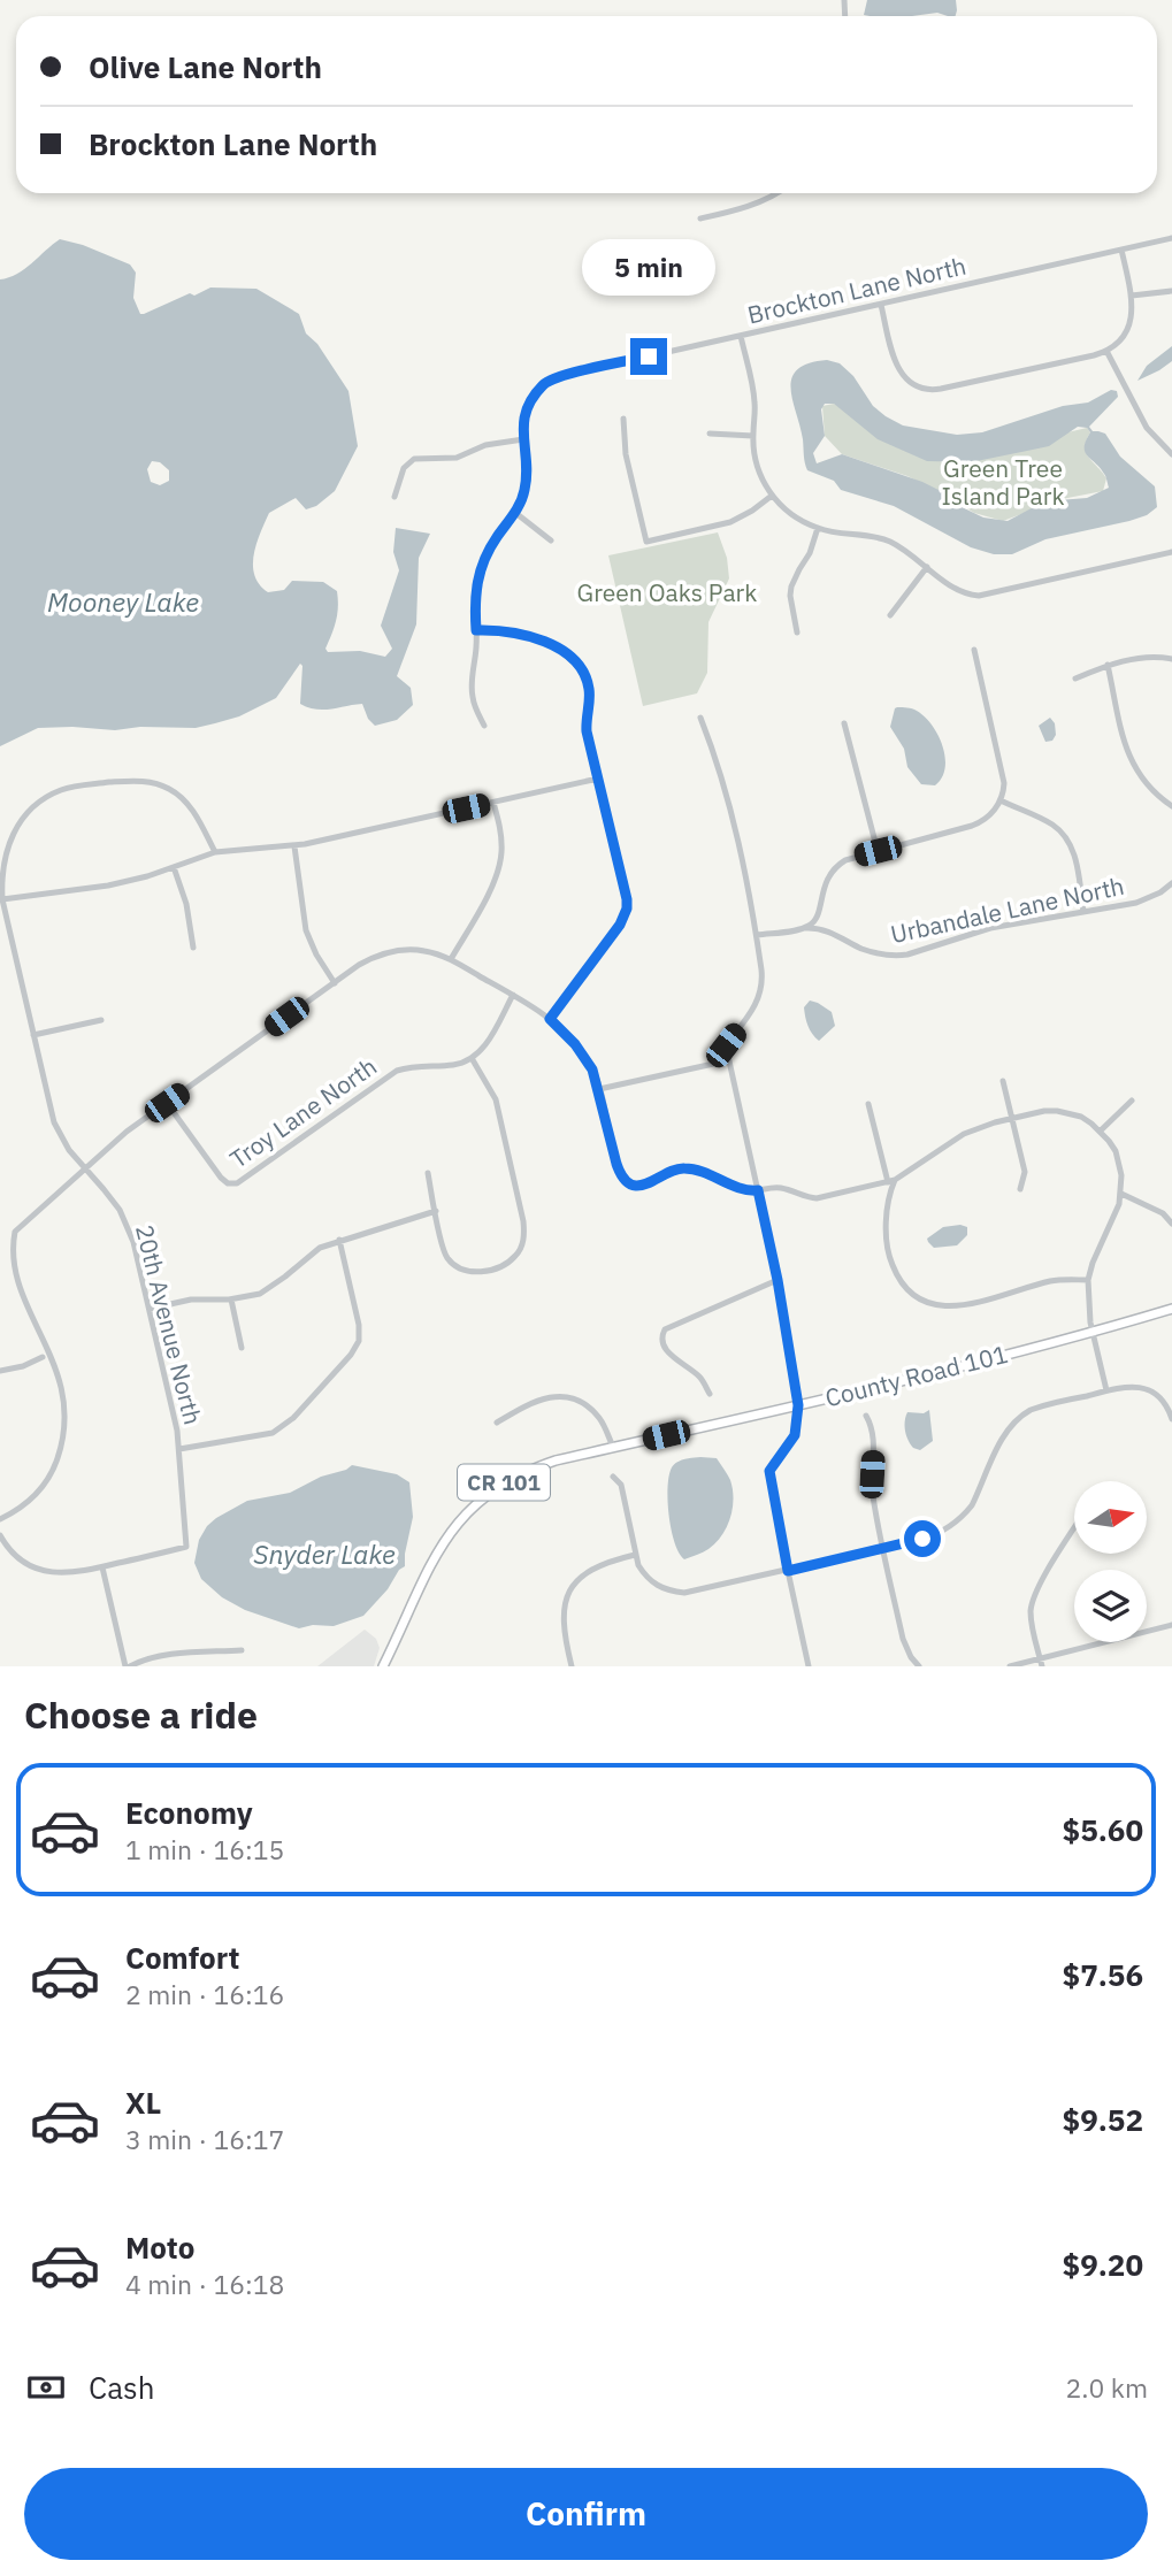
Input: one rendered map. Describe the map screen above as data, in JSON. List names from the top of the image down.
{
  "streets": {
    "main road": ["County Road 101", "CR 101"],
    "street": [
      "Brockton Lane North",
      "Urbandale Lane North",
      "Troy Lane North",
      "20th Avenue North"
    ]
  },
  "water": ["Mooney Lake", "Snyder Lake"],
  "parks": ["Green Tree Island Park", "Green Oaks Park"],
  "north": "right",
  "page": {
    "banner": ["Olive Lane North", "Brockton Lane North"],
    "bubble": "5 min",
    "heading": "Choose a ride",
    "list": [
      {
        "name": "Economy",
        "note": "1 min · 16:15",
        "value": "$5.60"
      },
      {
        "name": "Comfort",
        "note": "2 min · 16:16",
        "value": "$7.56"
      },
      {
        "name": "XL",
        "note": "3 min · 16:17",
        "value": "$9.52"
      },
      {
        "name": "Moto",
        "note": "4 min · 16:18",
        "value": "$9.20"
      }
    ],
    "pay": ["Cash", "2.0 km"],
    "buttons": "Confirm"
  }
}
